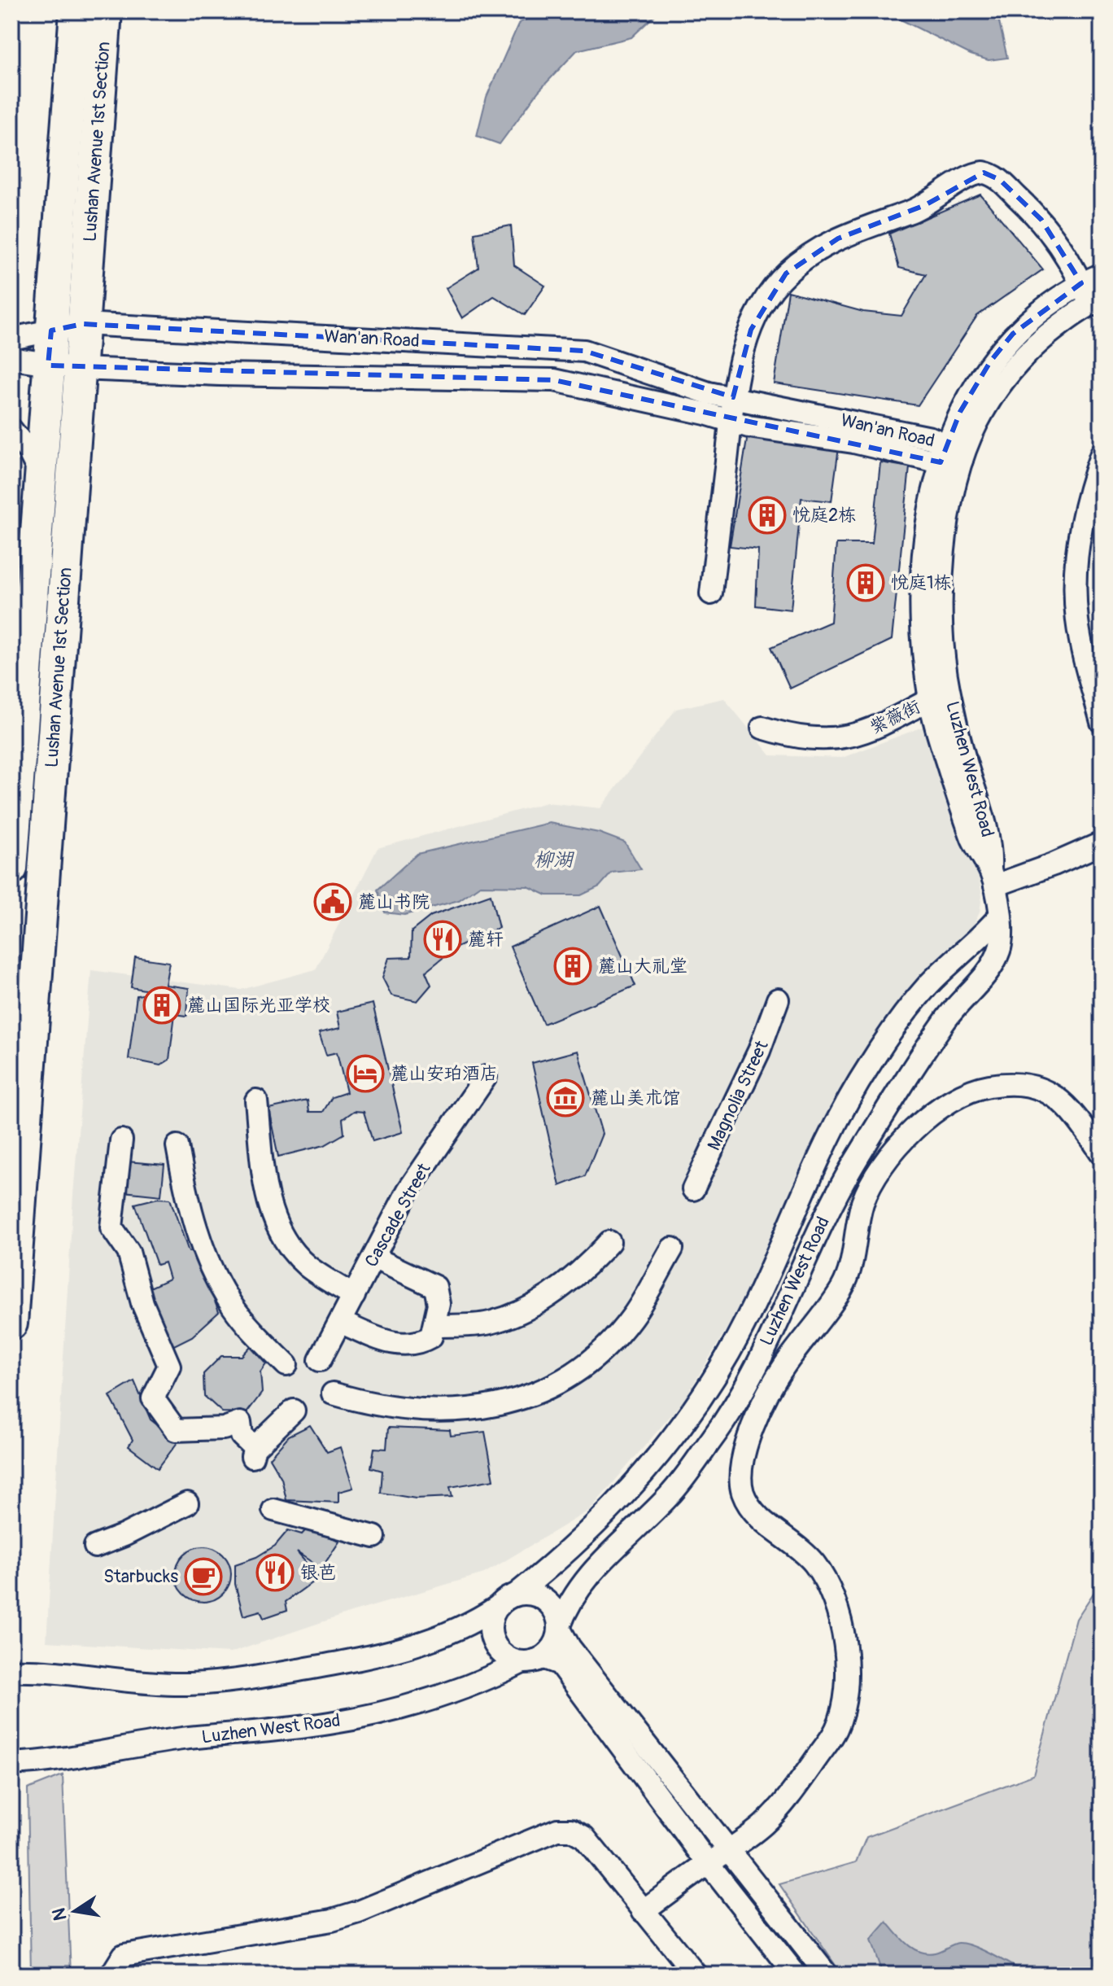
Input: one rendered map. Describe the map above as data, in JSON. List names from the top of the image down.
{
  "streets": {
    "highway": ["Lushan Avenue 1st Section"],
    "street": [
      "Wan'an Road",
      "紫薇街",
      "Luzhen West Road",
      "Magnolia Street",
      "Cascade Street"
    ]
  },
  "crossings": [
    ["Lushan Avenue 1st Section", "Wan'an Road"],
    ["Wan'an Road", "Luzhen West Road"],
    ["紫薇街", "Luzhen West Road"]
  ],
  "water": ["柳湖"],
  "places": {
    "building": [
      "悦庭2栋",
      "悦庭1栋",
      "麓山大礼堂",
      "麓山国际光亚学校"
    ],
    "public building": ["麓山书院"],
    "restaurant": ["麓轩", "银芭"],
    "hotel": ["麓山安珀酒店"],
    "museum": ["麓山美术馆"],
    "cafe": ["Starbucks"]
  },
  "north": "left"
}
